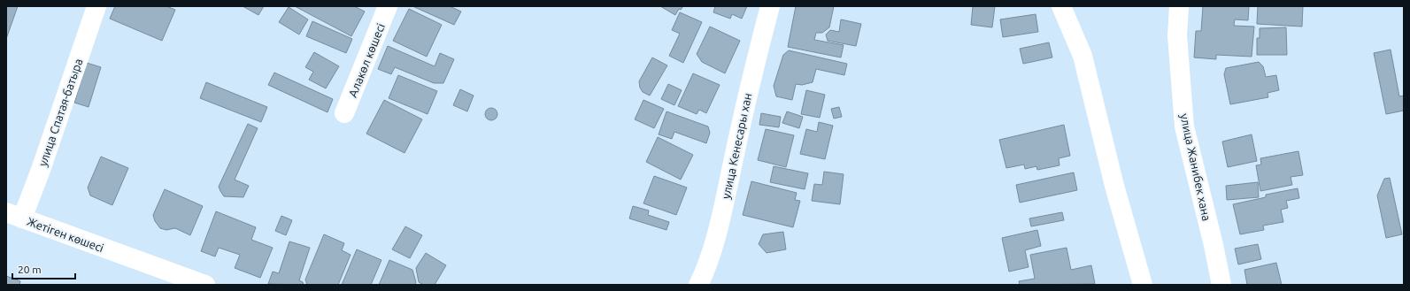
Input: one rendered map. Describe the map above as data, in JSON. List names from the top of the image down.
{
  "streets": {
    "street": [
      "Алакөл көшесі",
      "улица Спатая-батыра",
      "улица Кенесары хан",
      "улица Жанибек хана",
      "Жетіген көшесі"
    ]
  },
  "crossings": [
    ["улица Спатая-батыра", "Жетіген көшесі"]
  ],
  "scale_bar": "20 m"
}
